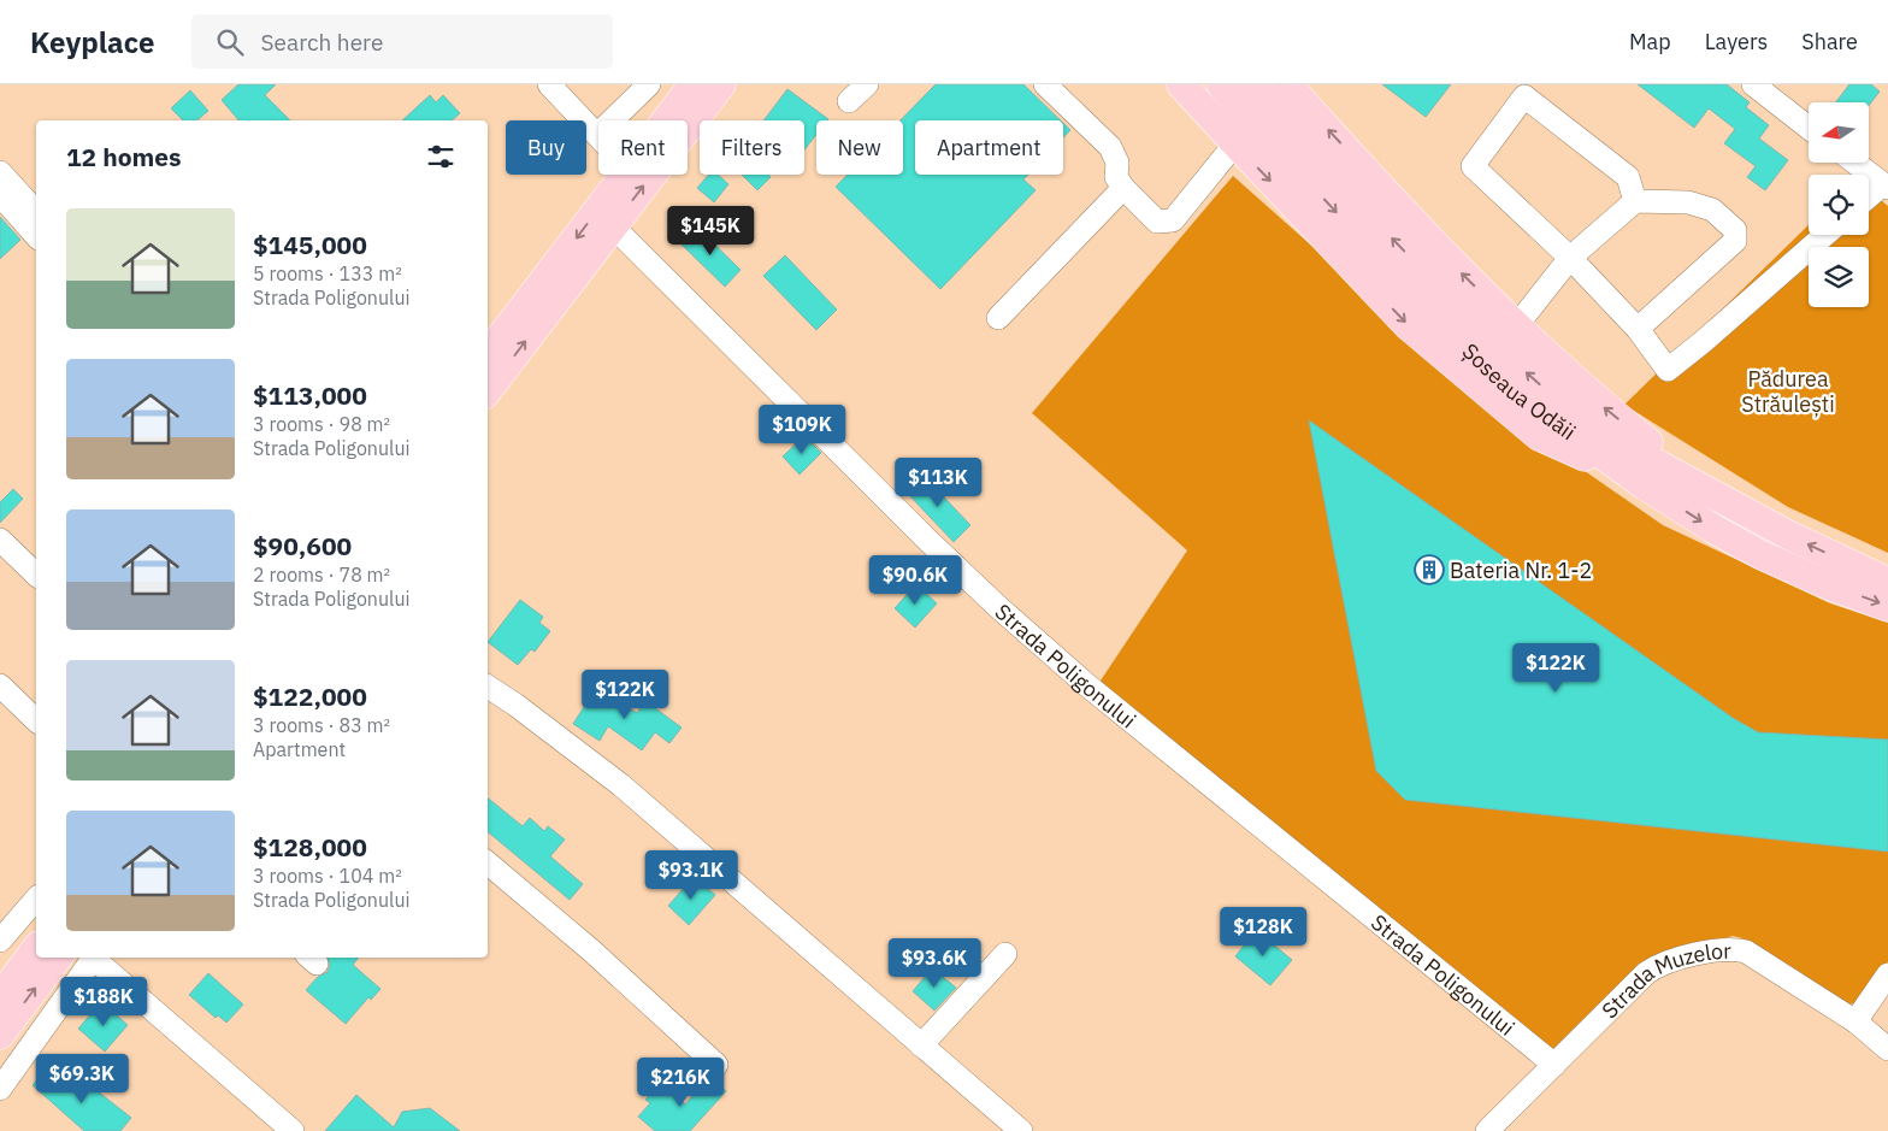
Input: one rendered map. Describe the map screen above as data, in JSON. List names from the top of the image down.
{
  "streets": {
    "main road": ["Șoseaua Odăii"],
    "street": ["Strada Poligonului", "Strada Muzelor"]
  },
  "crossings": [
    ["Strada Poligonului", "Strada Muzelor"]
  ],
  "parks": ["Pădurea Străulești"],
  "places": {
    "building": ["Bateria Nr. 1-2"]
  },
  "north": "left",
  "page": {
    "header": "Keyplace",
    "search": "Search here",
    "nav": ["Map", "Layers", "Share"],
    "chip": [
      "Buy",
      "Rent",
      "Filters",
      "New",
      "Apartment"
    ],
    "heading": "12 homes",
    "list": [
      {
        "name": "$145,000",
        "note": "5 rooms · 133 m² · Strada Poligonului"
      },
      {
        "name": "$113,000",
        "note": "3 rooms · 98 m² · Strada Poligonului"
      },
      {
        "name": "$90,600",
        "note": "2 rooms · 78 m² · Strada Poligonului"
      },
      {
        "name": "$122,000",
        "note": "3 rooms · 83 m² · Apartment"
      },
      {
        "name": "$128,000",
        "note": "3 rooms · 104 m² · Strada Poligonului"
      }
    ],
    "price": [
      "$145K",
      "$109K",
      "$113K",
      "$90.6K",
      "$122K",
      "$122K",
      "$93.1K",
      "$128K",
      "$93.6K",
      "$188K",
      "$69.3K",
      "$216K"
    ]
  }
}
